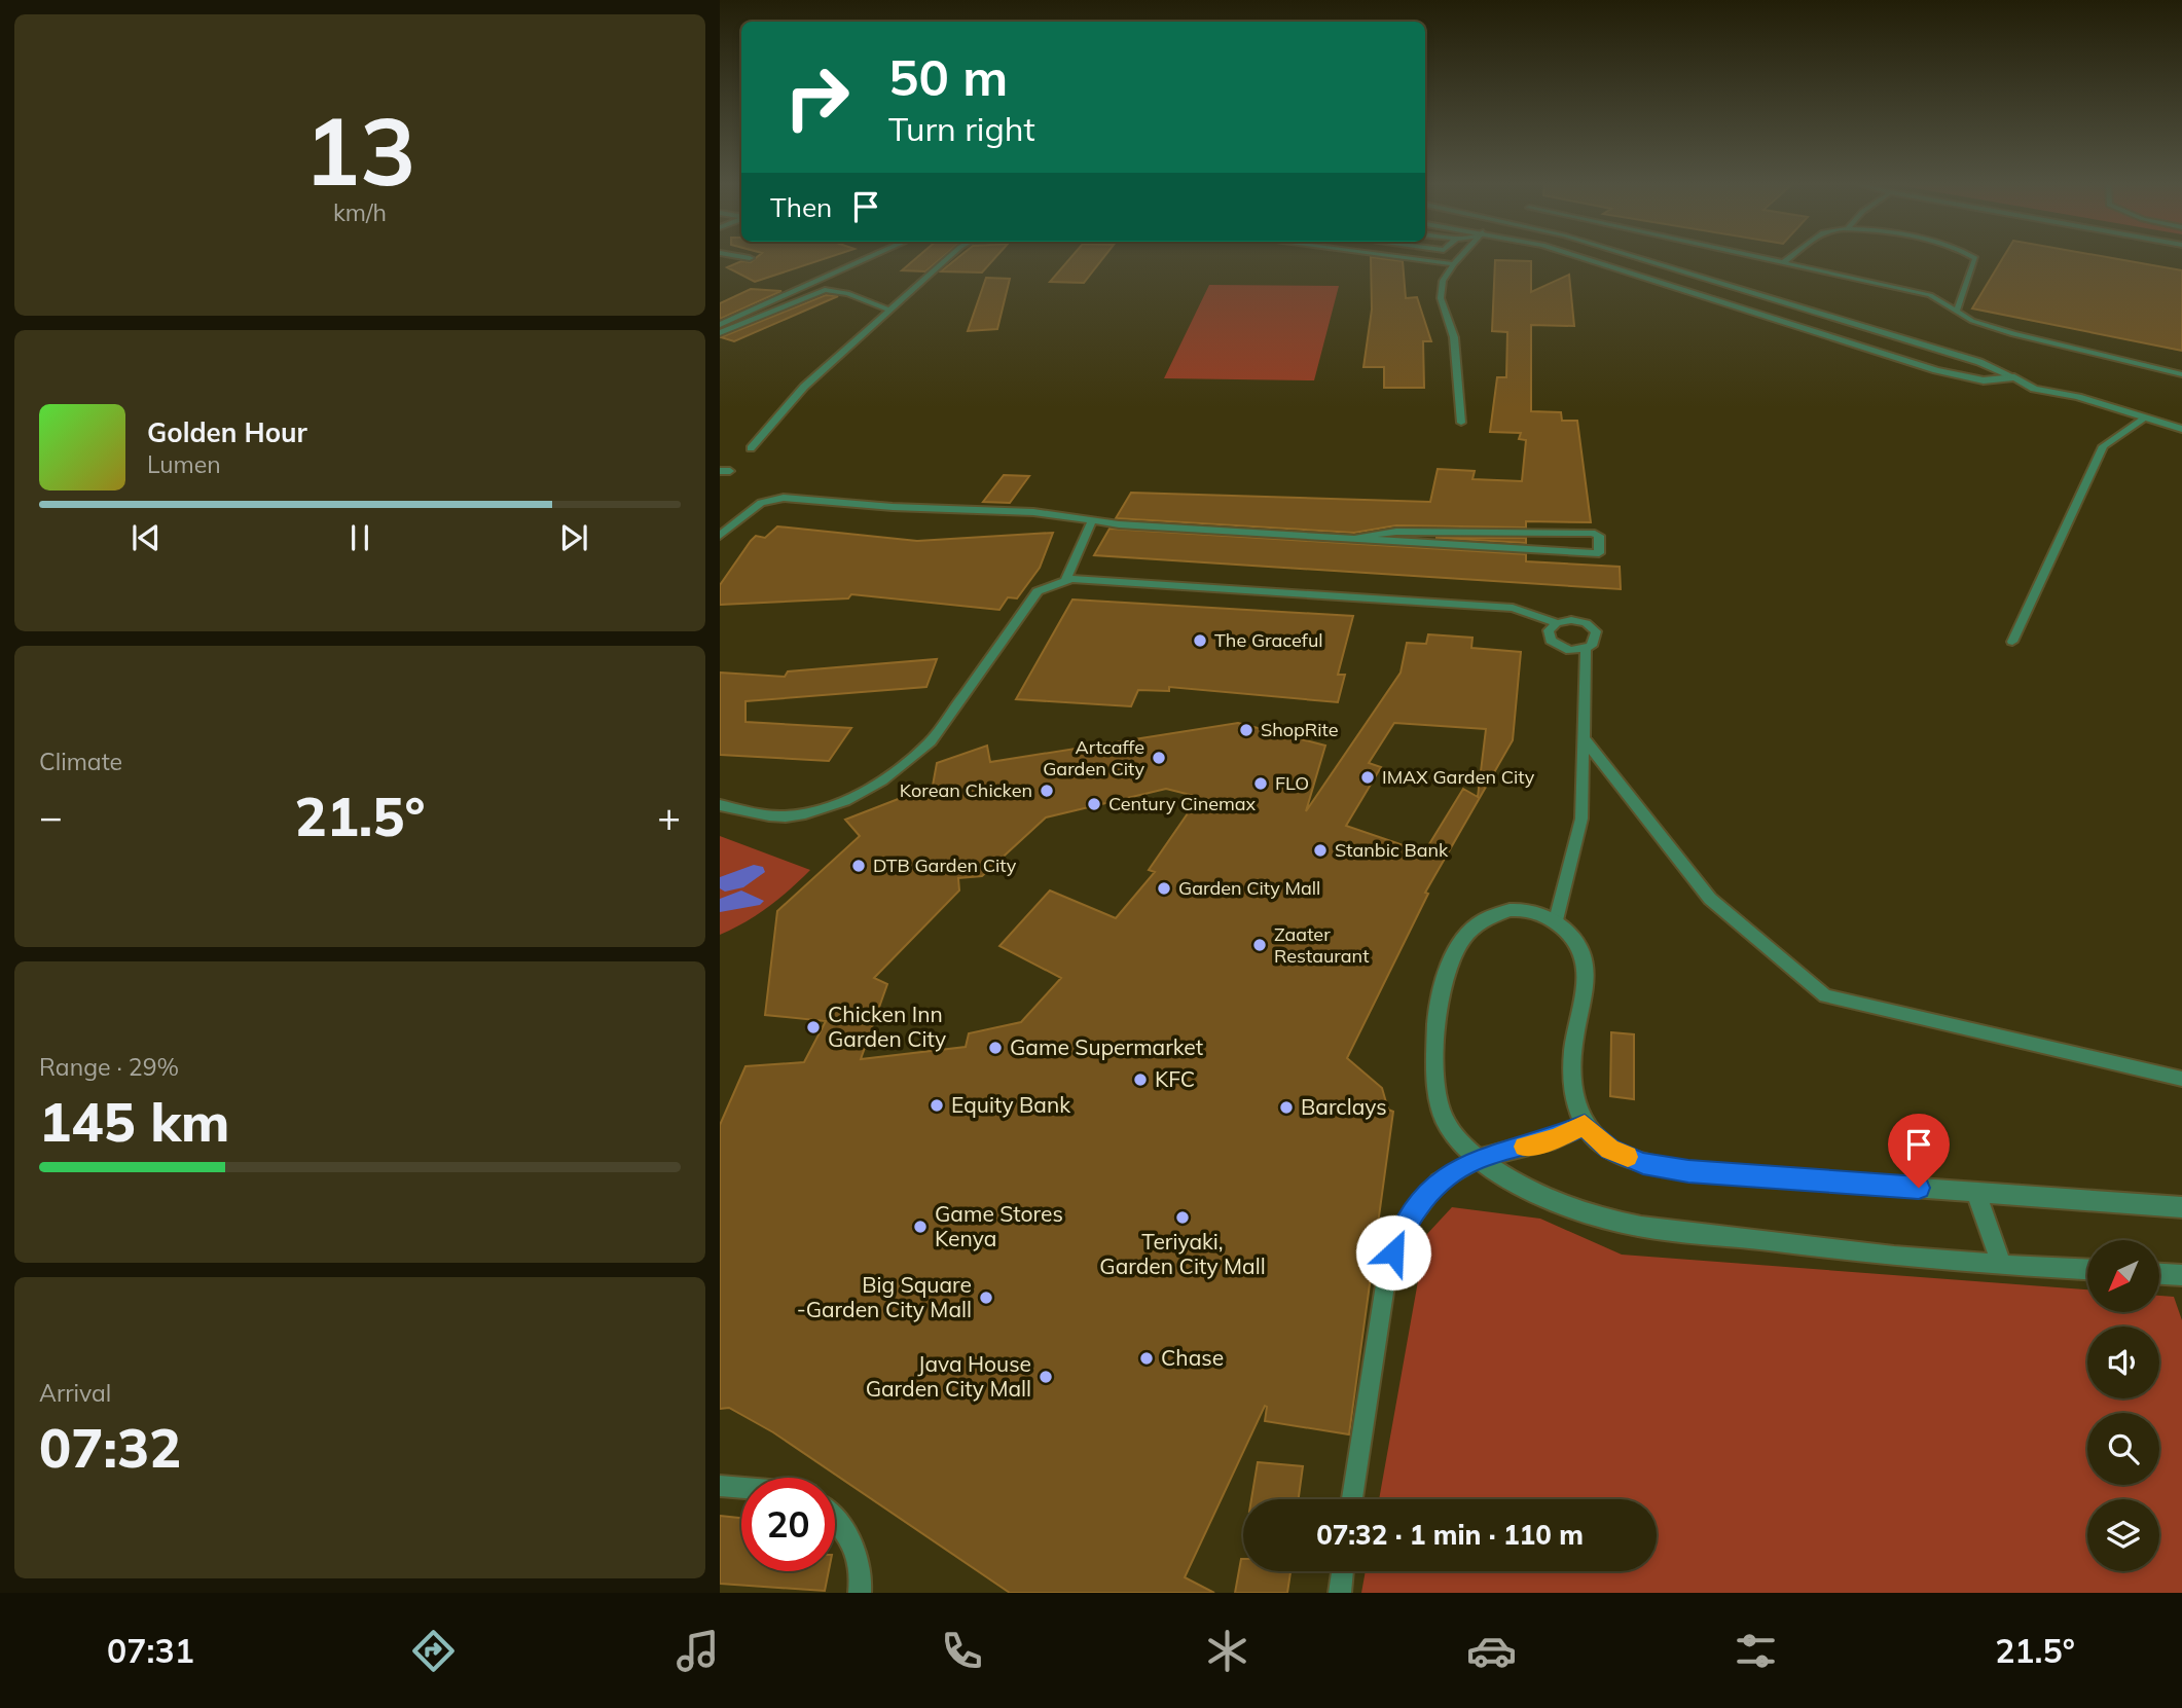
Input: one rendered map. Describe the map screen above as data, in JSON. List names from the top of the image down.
{
  "places": [
    "The Graceful",
    "ShopRite",
    "Artcaffe Garden City",
    "IMAX Garden City",
    "FLO",
    "Korean Chicken",
    "Century Cinemax",
    "Stanbic Bank",
    "DTB Garden City",
    "Garden City Mall",
    "Zaater Restaurant",
    "Chicken Inn Garden City",
    "Game Supermarket",
    "KFC",
    "Equity Bank",
    "Barclays",
    "Teriyaki, Garden City Mall",
    "Game Stores Kenya",
    "Big Square -Garden City Mall",
    "Chase",
    "Java House Garden City Mall"
  ],
  "north": "bottom left",
  "page": {
    "tile": [
      ["13", "km/h"],
      "Climate",
      ["Range · 29%", "145 km"],
      ["Arrival", "07:32"]
    ],
    "turn": ["50 m", "Turn right"],
    "then": "Then",
    "song": ["Golden Hour", "Lumen"],
    "heat": ["−", "21.5°", "+"],
    "limit": "20",
    "trip": "07:32 · 1 min · 110 m",
    "tabs": ["07:31", "21.5°"]
  }
}
